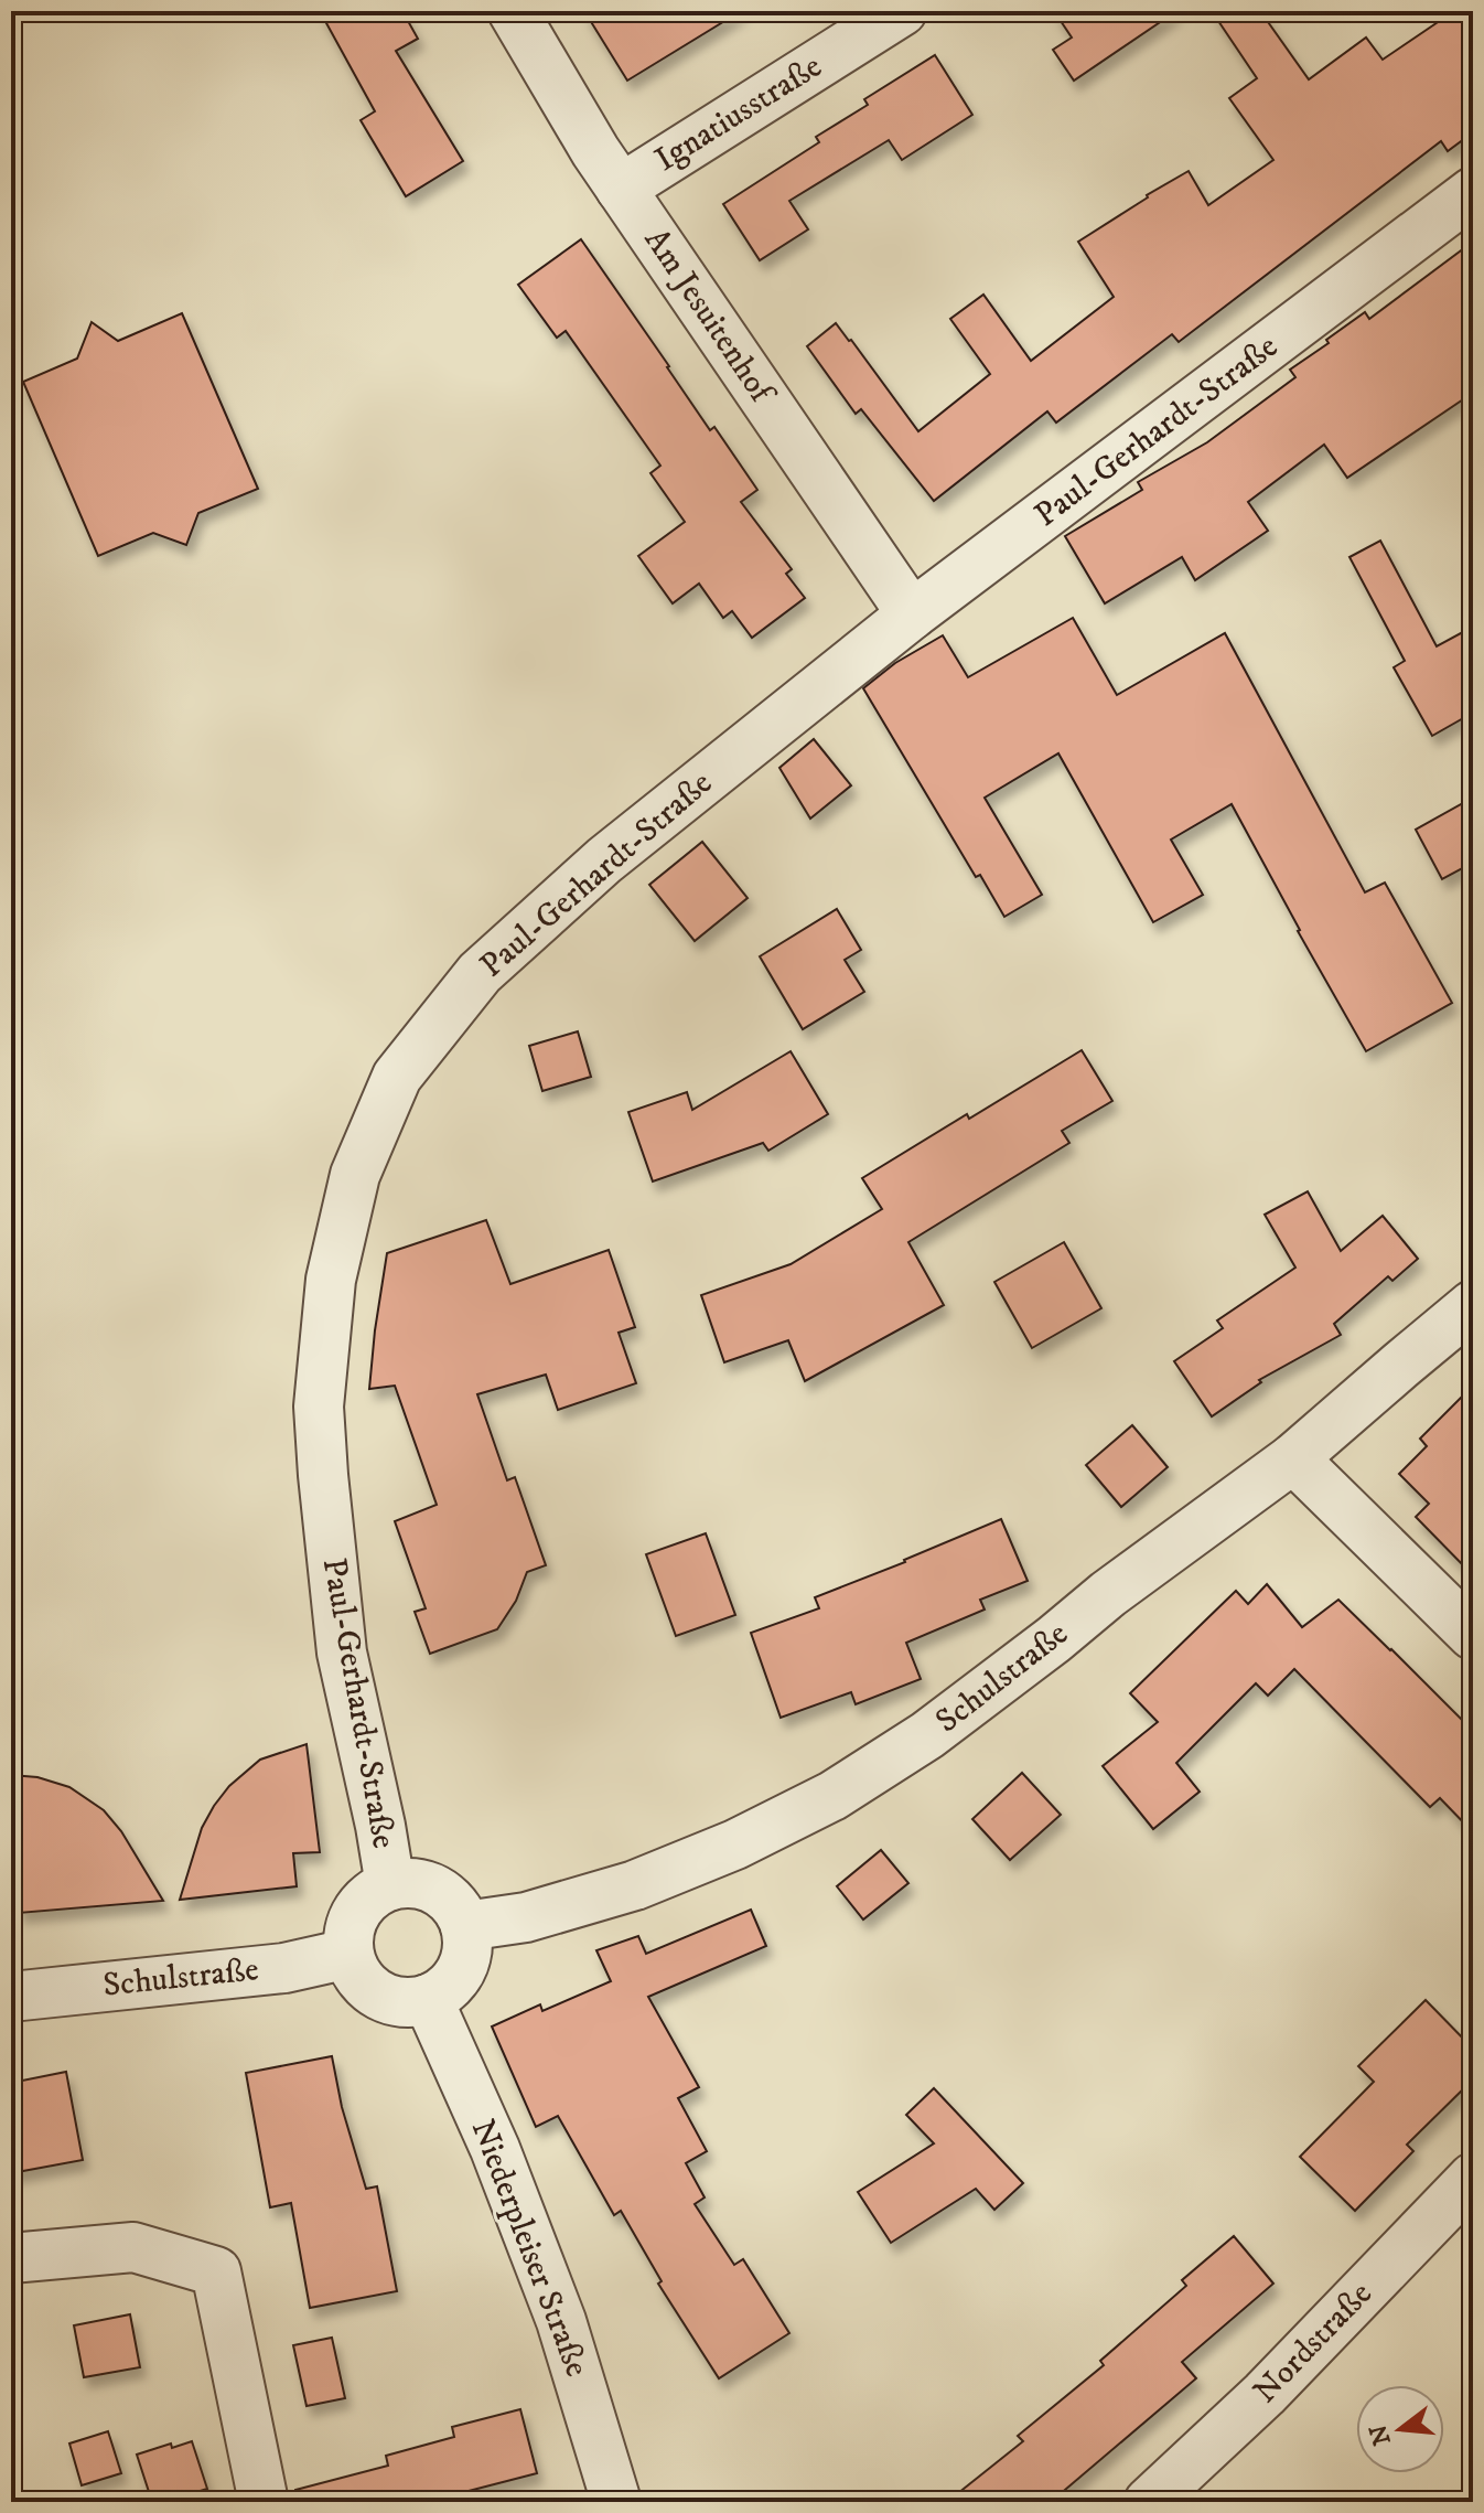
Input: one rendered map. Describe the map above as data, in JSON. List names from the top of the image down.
{
  "streets": {
    "street": [
      "Ignatiusstraße",
      "Am Jesuitenhof",
      "Paul-Gerhardt-Straße",
      "Schulstraße",
      "Niederpleiser Straße",
      "Nordstraße"
    ]
  },
  "crossings": [
    ["Ignatiusstraße", "Am Jesuitenhof"],
    ["Am Jesuitenhof", "Paul-Gerhardt-Straße"],
    ["Paul-Gerhardt-Straße", "Schulstraße"],
    ["Paul-Gerhardt-Straße", "Niederpleiser Straße"],
    ["Schulstraße", "Niederpleiser Straße"]
  ],
  "north": "left"
}
